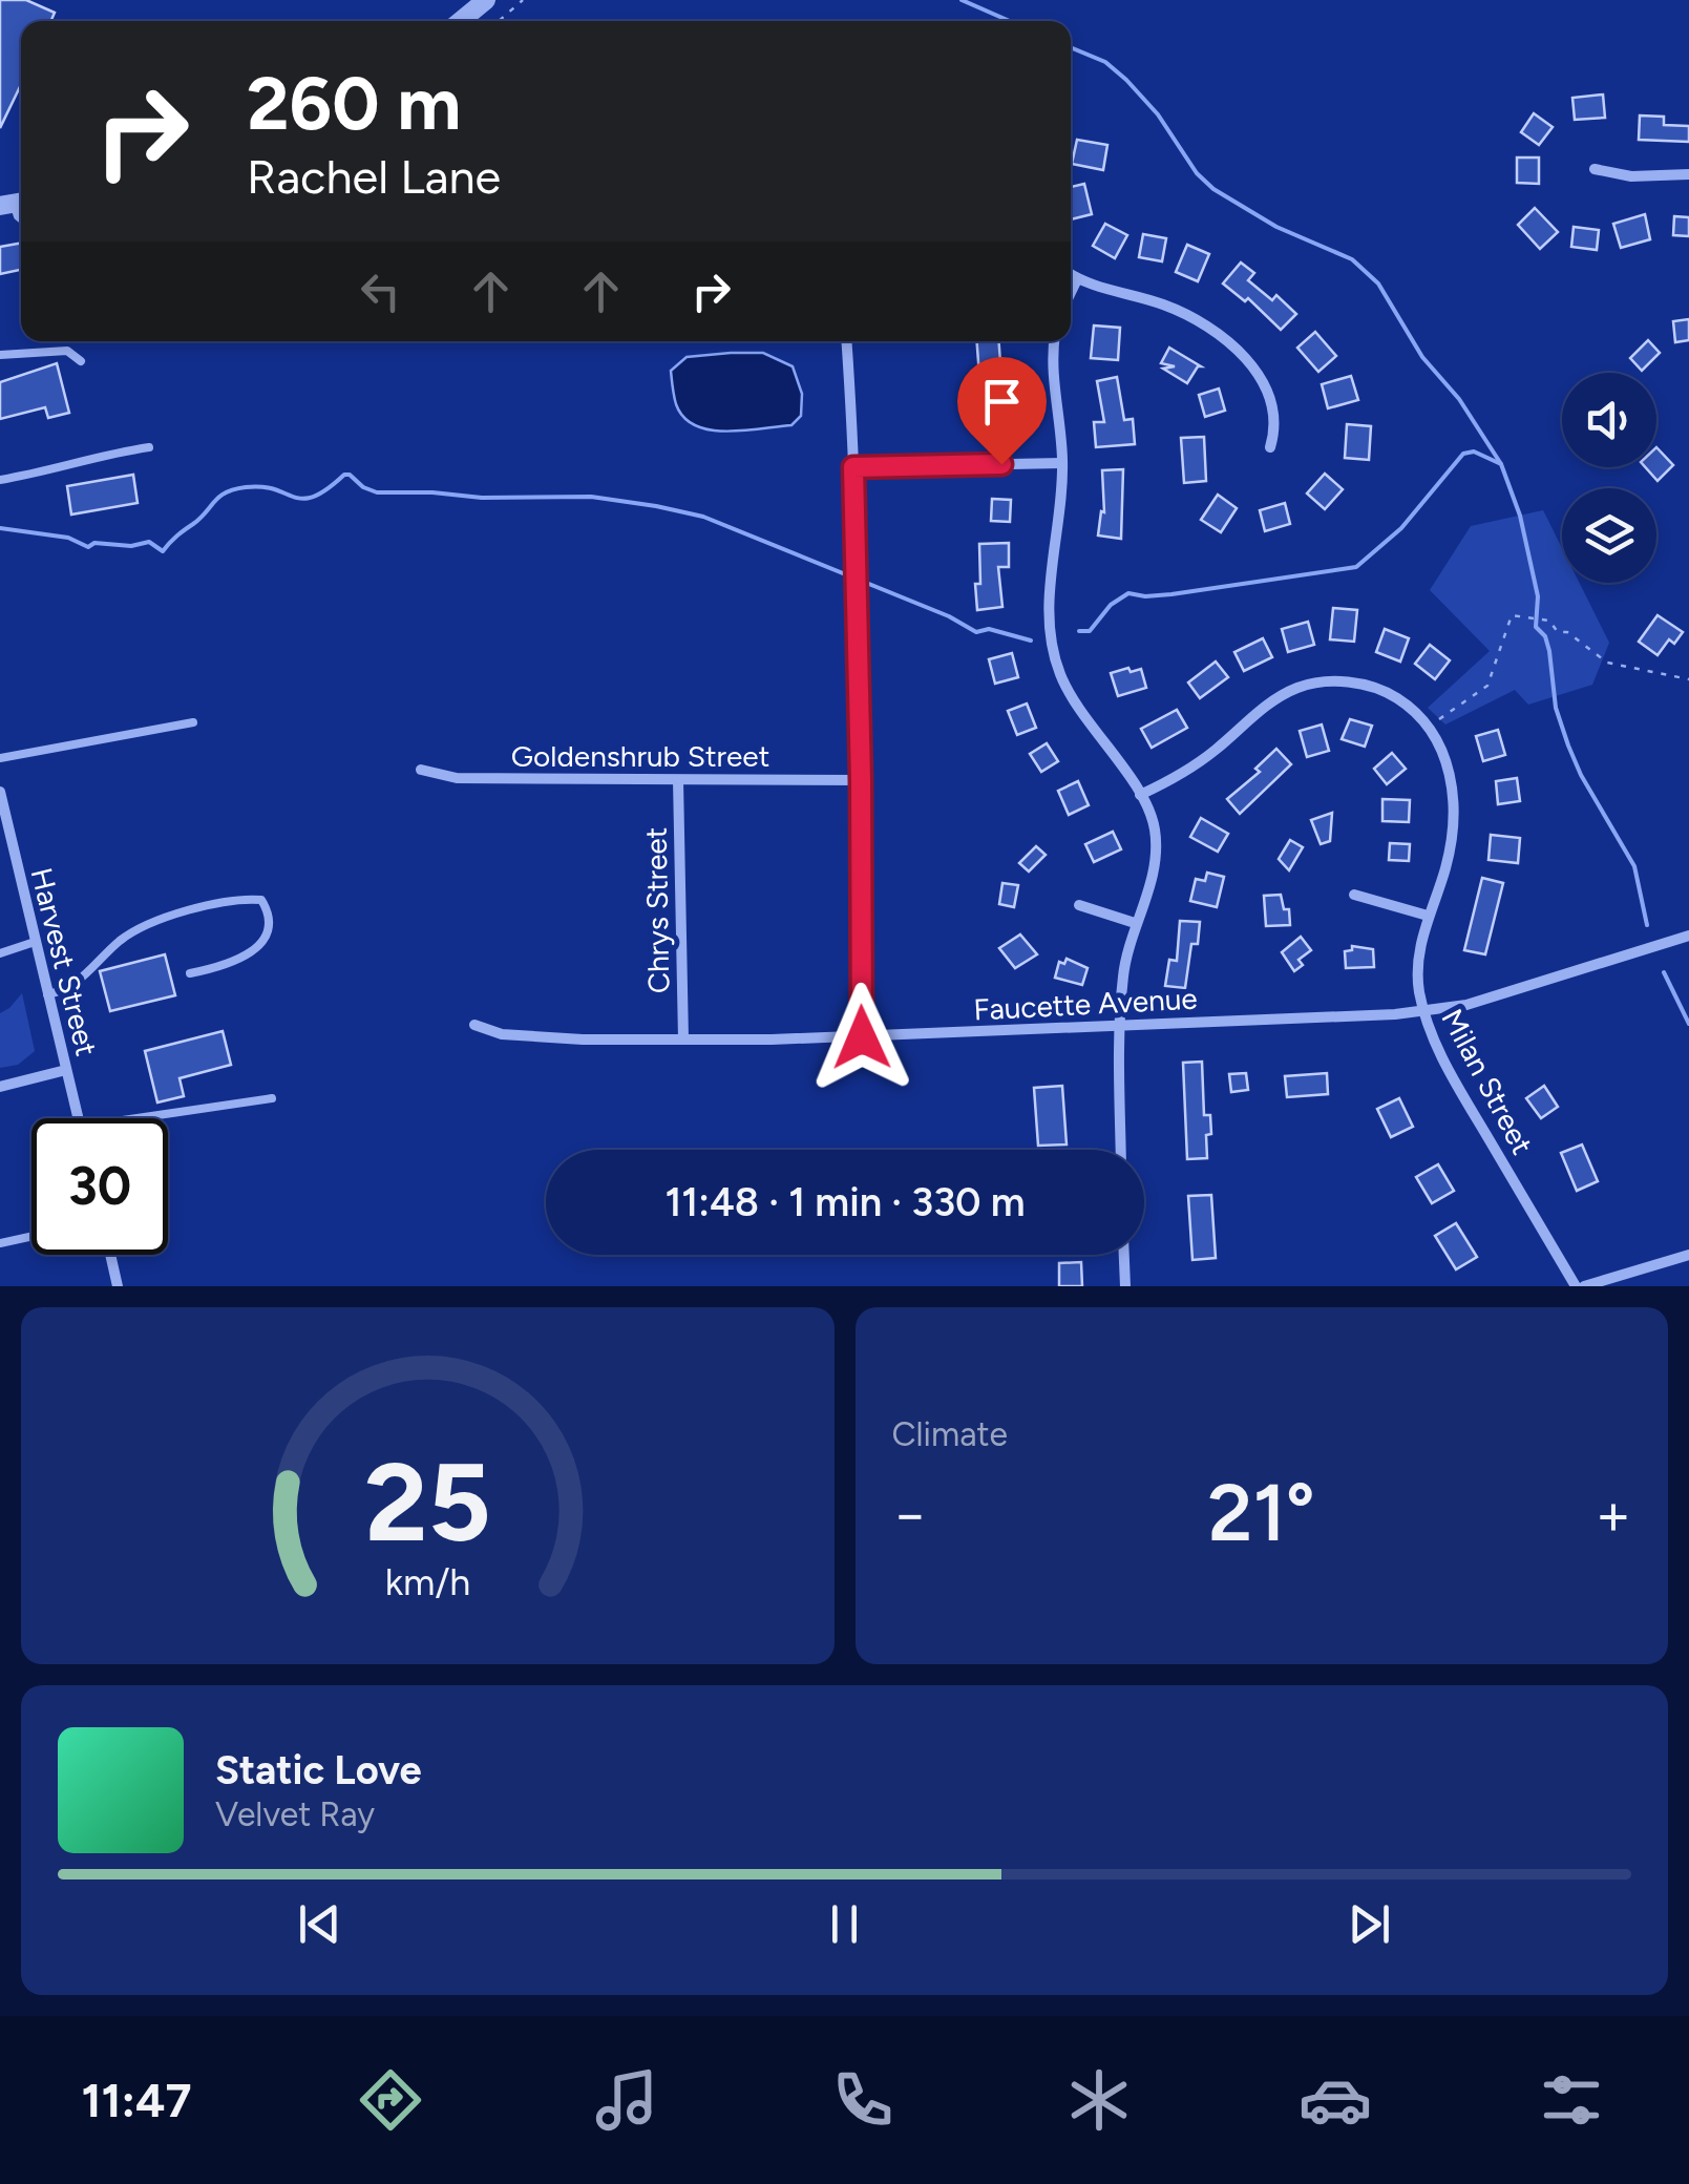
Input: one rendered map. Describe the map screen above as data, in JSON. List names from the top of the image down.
{
  "streets": {
    "street": [
      "Goldenshrub Street",
      "Chrys Street",
      "Harvest Street",
      "Faucette Avenue",
      "Milan Street"
    ]
  },
  "crossings": [
    ["Goldenshrub Street", "Chrys Street"],
    ["Chrys Street", "Faucette Avenue"],
    ["Faucette Avenue", "Milan Street"]
  ],
  "page": {
    "turn": ["260 m", "Rachel Lane"],
    "limit": "30",
    "trip": "11:48 · 1 min · 330 m",
    "tile": "Climate",
    "heat": ["−", "21°", "+"],
    "song": ["Static Love", "Velvet Ray"],
    "tabs": "11:47",
    "gauge": ["25", "km/h"]
  }
}
